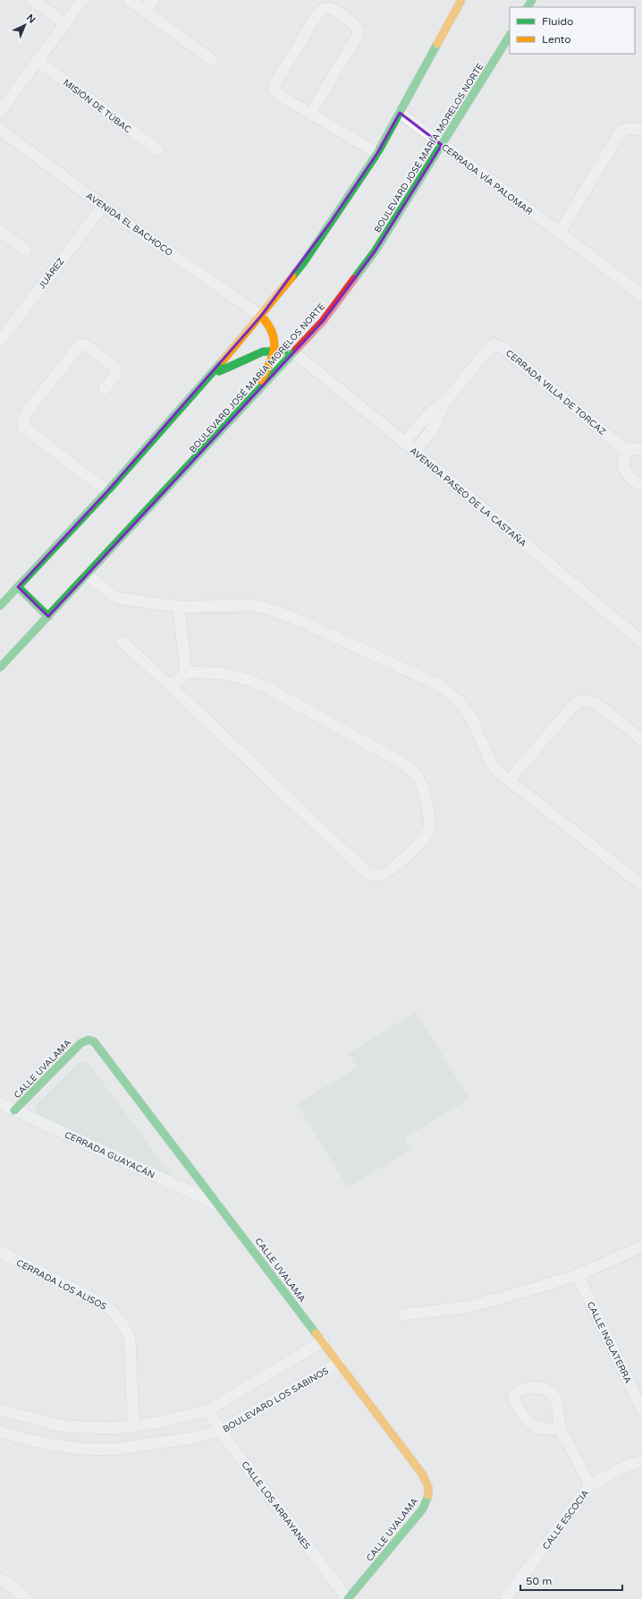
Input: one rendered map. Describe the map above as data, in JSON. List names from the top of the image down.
{
  "streets": {
    "main road": ["BOULEVARD JOSÉ MARÍA MORELOS NORTE", "CALLE UVALAMA"],
    "street": [
      "MISIÓN DE TÚBAC",
      "CERRADA VÍA PALOMAR",
      "AVENIDA EL BACHOCO",
      "JUÁREZ",
      "CERRADA VILLA DE TORCAZ",
      "AVENIDA PASEO DE LA CASTAÑA",
      "CERRADA GUAYACÁN",
      "CERRADA LOS ALISOS",
      "CALLE INGLATERRA",
      "BOULEVARD LOS SABINOS",
      "CALLE LOS ARRAYANES",
      "CALLE ESCOCIA"
    ]
  },
  "crossings": [
    ["BOULEVARD JOSÉ MARÍA MORELOS NORTE", "CERRADA VÍA PALOMAR"],
    ["BOULEVARD JOSÉ MARÍA MORELOS NORTE", "AVENIDA PASEO DE LA CASTAÑA"],
    ["AVENIDA EL BACHOCO", "JUÁREZ"],
    ["CERRADA VILLA DE TORCAZ", "AVENIDA PASEO DE LA CASTAÑA"],
    ["CALLE UVALAMA", "CERRADA GUAYACÁN"],
    ["CALLE UVALAMA", "BOULEVARD LOS SABINOS"],
    ["CALLE UVALAMA", "CALLE LOS ARRAYANES"],
    ["BOULEVARD LOS SABINOS", "CALLE LOS ARRAYANES"]
  ],
  "legend": ["Fluido", "Lento"],
  "scale_bar": "50 m",
  "north": "top right"
}
